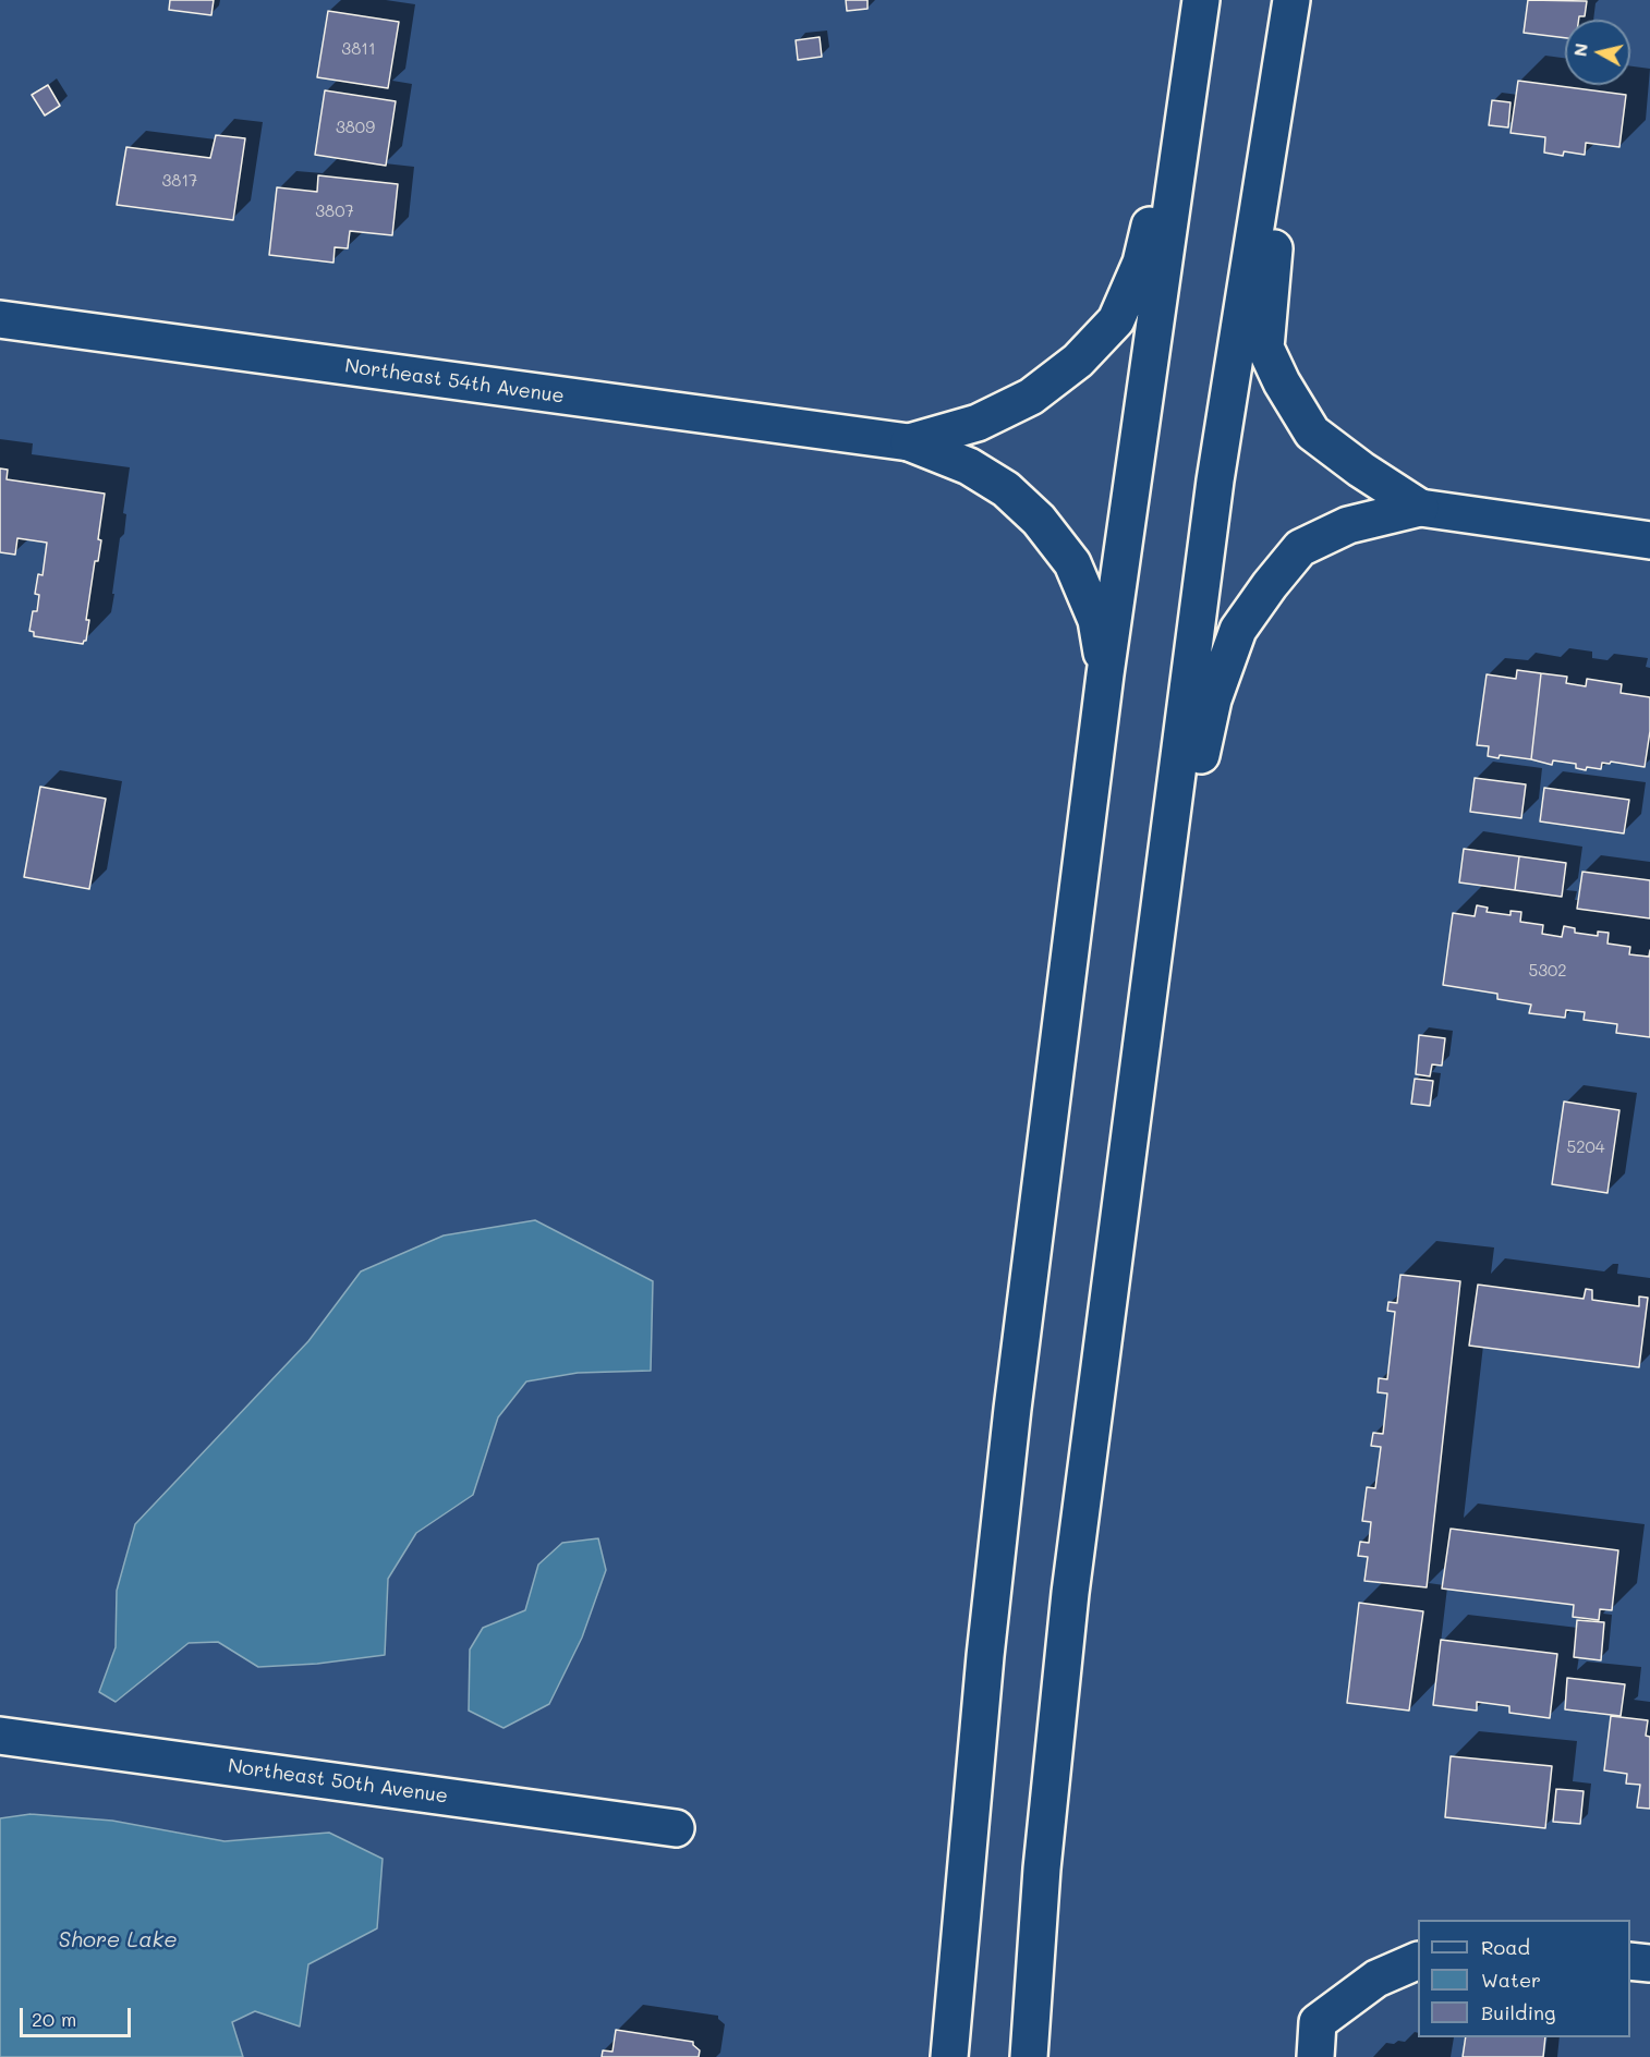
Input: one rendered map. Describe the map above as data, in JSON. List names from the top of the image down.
{
  "streets": {
    "main road": ["Northeast 54th Avenue", "Northeast 50th Avenue"]
  },
  "water": ["Shore Lake"],
  "house_numbers": [
    "3811",
    "3809",
    "3817",
    "3807",
    "5302",
    "5204"
  ],
  "legend": ["Road", "Water", "Building"],
  "scale_bar": "20 m",
  "north": "left"
}
